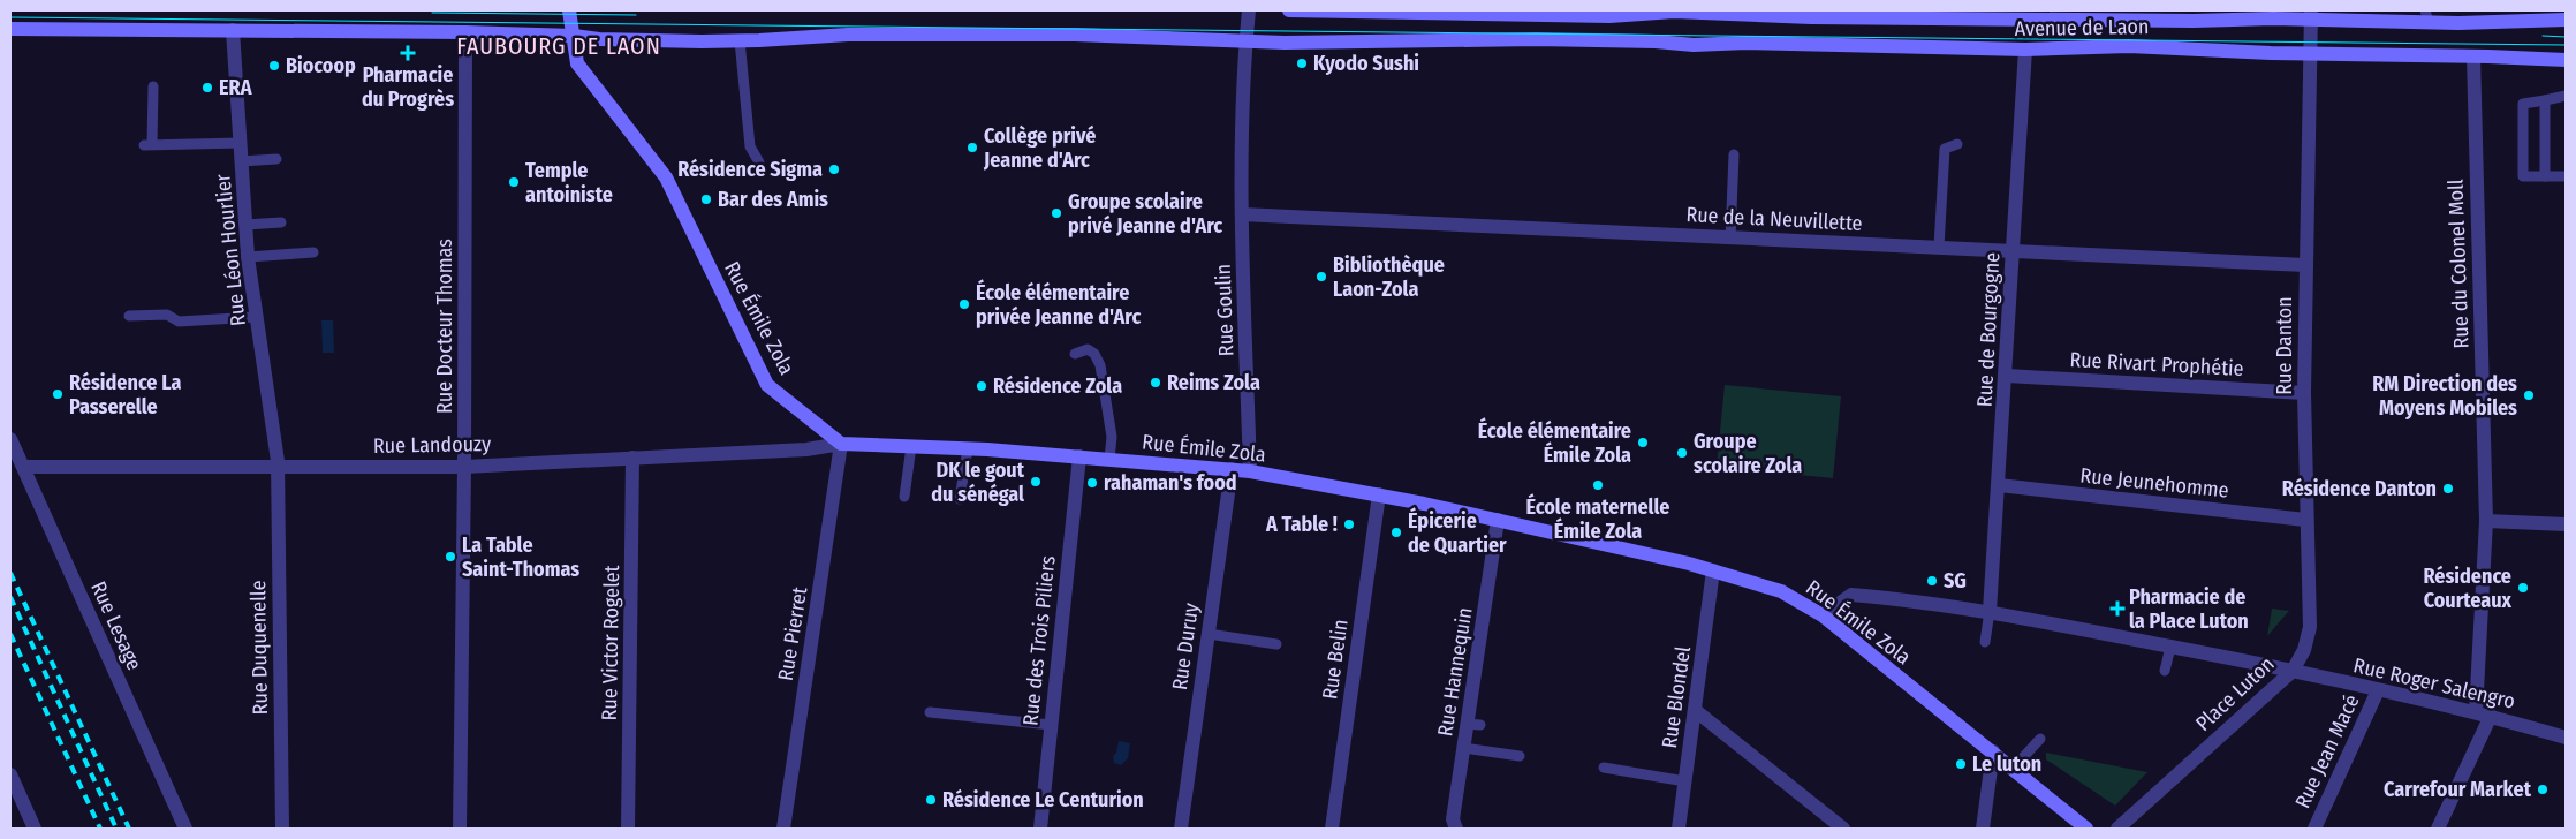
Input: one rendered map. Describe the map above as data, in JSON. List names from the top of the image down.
{
  "streets": {
    "main road": ["Avenue de Laon", "Rue Émile Zola"],
    "street": [
      "Rue de la Neuvillette",
      "Rue Léon Hourlier",
      "Rue du Colonel Moll",
      "Rue Goulin",
      "Rue Docteur Thomas",
      "Rue de Bourgogne",
      "Rue Danton",
      "Rue Rivart Prophétie",
      "Rue Landouzy",
      "Rue Jeunehomme",
      "Rue Lesage",
      "Rue Pierret",
      "Rue des Trois Piliers",
      "Rue Victor Rogelet",
      "Rue Duruy",
      "Rue Duquenelle",
      "Rue Belin",
      "Rue Hannequin",
      "Rue Roger Salengro",
      "Place Luton",
      "Rue Blondel",
      "Rue Jean Macé"
    ]
  },
  "crossings": [
    ["Avenue de Laon", "Rue Léon Hourlier"],
    ["Avenue de Laon", "Rue du Colonel Moll"],
    ["Avenue de Laon", "Rue Goulin"],
    ["Avenue de Laon", "Rue Émile Zola"],
    ["Avenue de Laon", "Rue Docteur Thomas"],
    ["Avenue de Laon", "Rue de Bourgogne"],
    ["Avenue de Laon", "Rue Danton"],
    ["Rue de la Neuvillette", "Rue Goulin"],
    ["Rue de la Neuvillette", "Rue de Bourgogne"],
    ["Rue de la Neuvillette", "Rue Danton"],
    ["Rue Léon Hourlier", "Rue Landouzy"],
    ["Rue Léon Hourlier", "Rue Duquenelle"],
    ["Rue du Colonel Moll", "Rue Roger Salengro"],
    ["Rue Goulin", "Rue Émile Zola"],
    ["Rue Émile Zola", "Rue Landouzy"],
    ["Rue Émile Zola", "Rue Pierret"],
    ["Rue Émile Zola", "Rue des Trois Piliers"],
    ["Rue Émile Zola", "Rue Duruy"],
    ["Rue Émile Zola", "Rue Belin"],
    ["Rue Émile Zola", "Rue Hannequin"],
    ["Rue Émile Zola", "Place Luton"],
    ["Rue Émile Zola", "Rue Blondel"],
    ["Rue Docteur Thomas", "Rue Landouzy"],
    ["Rue de Bourgogne", "Rue Rivart Prophétie"],
    ["Rue de Bourgogne", "Rue Jeunehomme"],
    ["Rue de Bourgogne", "Place Luton"],
    ["Rue Danton", "Rue Rivart Prophétie"],
    ["Rue Danton", "Rue Jeunehomme"],
    ["Rue Danton", "Rue Roger Salengro"],
    ["Rue Danton", "Place Luton"],
    ["Rue Landouzy", "Rue Lesage"],
    ["Rue Landouzy", "Rue Pierret"],
    ["Rue Landouzy", "Rue Victor Rogelet"],
    ["Rue Landouzy", "Rue Duquenelle"],
    ["Rue Roger Salengro", "Place Luton"],
    ["Rue Roger Salengro", "Rue Jean Macé"]
  ],
  "districts": ["FAUBOURG DE LAON"],
  "places": {
    "health": ["Pharmacie du Progrès", "Pharmacie de la Place Luton"],
    "other": [
      "Kyodo Sushi",
      "Biocoop",
      "ERA",
      "Collège privé Jeanne d'Arc",
      "Résidence Sigma",
      "Temple antoiniste",
      "Bar des Amis",
      "Groupe scolaire privé Jeanne d'Arc",
      "Bibliothèque Laon-Zola",
      "École élémentaire privée Jeanne d'Arc",
      "Reims Zola",
      "Résidence Zola",
      "Résidence La Passerelle",
      "RM Direction des Moyens Mobiles",
      "École élémentaire Émile Zola",
      "Groupe scolaire Zola",
      "DK le gout du sénégal",
      "rahaman's food",
      "École maternelle Émile Zola",
      "Résidence Danton",
      "A Table !",
      "Épicerie de Quartier",
      "La Table Saint-Thomas",
      "SG",
      "Résidence Courteaux",
      "Le luton",
      "Carrefour Market",
      "Résidence Le Centurion"
    ]
  }
}
